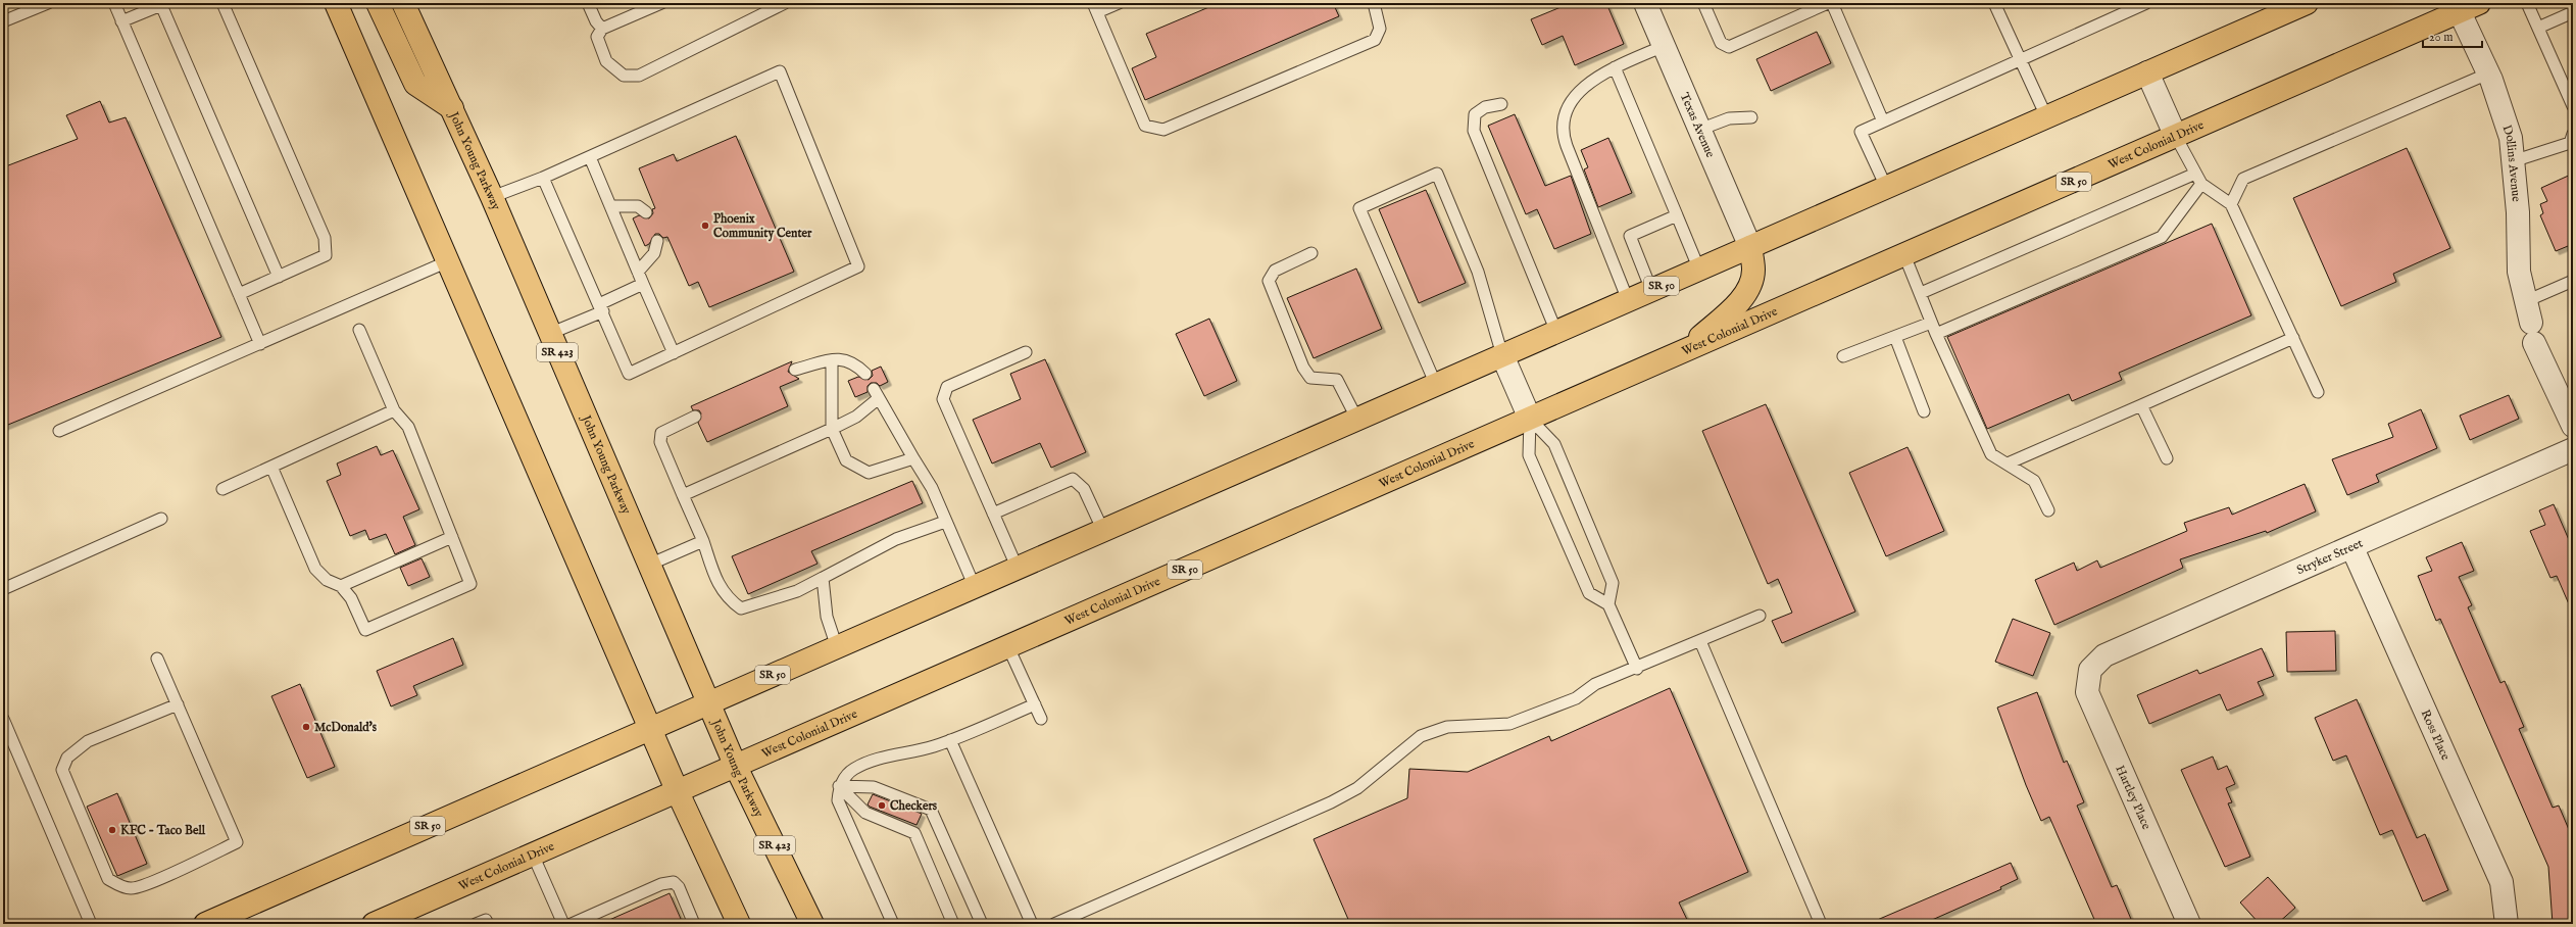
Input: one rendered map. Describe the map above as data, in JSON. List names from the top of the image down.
{
  "streets": {
    "main road": [
      "West Colonial Drive",
      "John Young Parkway",
      "SR 50",
      "SR 423"
    ],
    "street": [
      "Texas Avenue",
      "Dollins Avenue",
      "Stryker Street",
      "Ross Place",
      "Hartley Place"
    ]
  },
  "crossings": [
    ["Texas Avenue", "SR 50"],
    ["West Colonial Drive", "John Young Parkway"],
    ["West Colonial Drive", "Dollins Avenue"],
    ["John Young Parkway", "SR 50"],
    ["Stryker Street", "Ross Place"],
    ["Stryker Street", "Hartley Place"]
  ],
  "places": [
    "Phoenix Community Center",
    "McDonald's",
    "Checkers",
    "KFC - Taco Bell"
  ],
  "scale_bar": "20 m"
}
